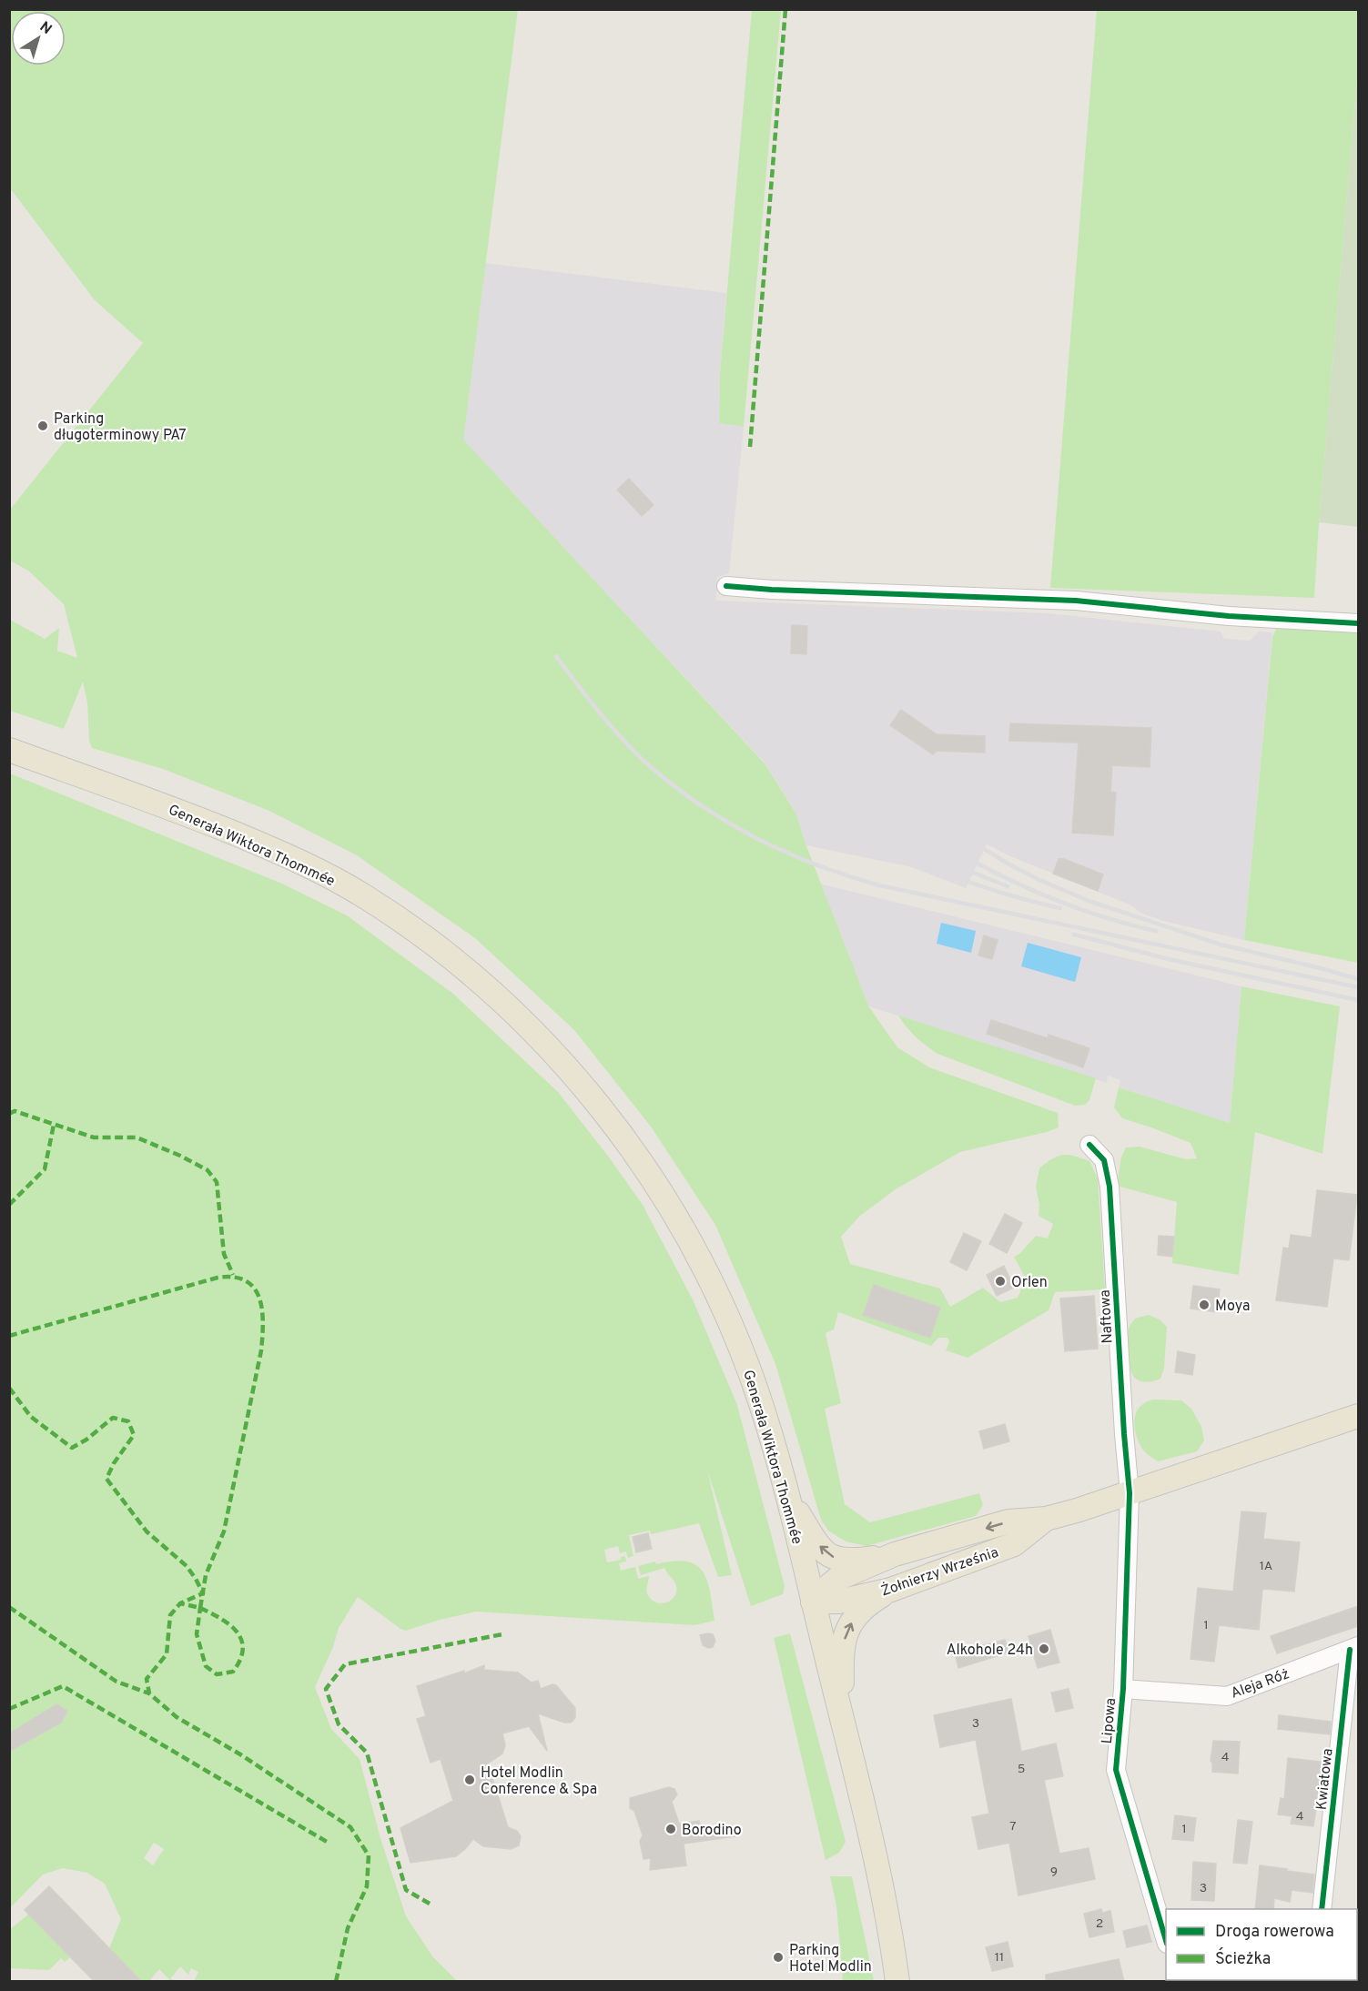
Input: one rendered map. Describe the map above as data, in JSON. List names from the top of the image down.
{
  "streets": {
    "main road": ["Generała Wiktora Thommée", "Żołnierzy Września"],
    "street": [
      "Naftowa",
      "Aleja Róż",
      "Lipowa",
      "Kwiatowa"
    ]
  },
  "crossings": [
    ["Generała Wiktora Thommée", "Żołnierzy Września"],
    ["Naftowa", "Żołnierzy Września"],
    ["Naftowa", "Lipowa"],
    ["Żołnierzy Września", "Lipowa"],
    ["Aleja Róż", "Lipowa"],
    ["Aleja Róż", "Kwiatowa"]
  ],
  "places": [
    "Parking długoterminowy PA7",
    "Orlen",
    "Moya",
    "Alkohole 24h",
    "Hotel Modlin Conference & Spa",
    "Borodino",
    "Parking Hotel Modlin"
  ],
  "house_numbers": [
    "1A",
    "1",
    "3",
    "4",
    "5",
    "4",
    "7",
    "1",
    "9",
    "3",
    "2",
    "11"
  ],
  "legend": ["Droga rowerowa", "Ścieżka"],
  "north": "top right"
}
